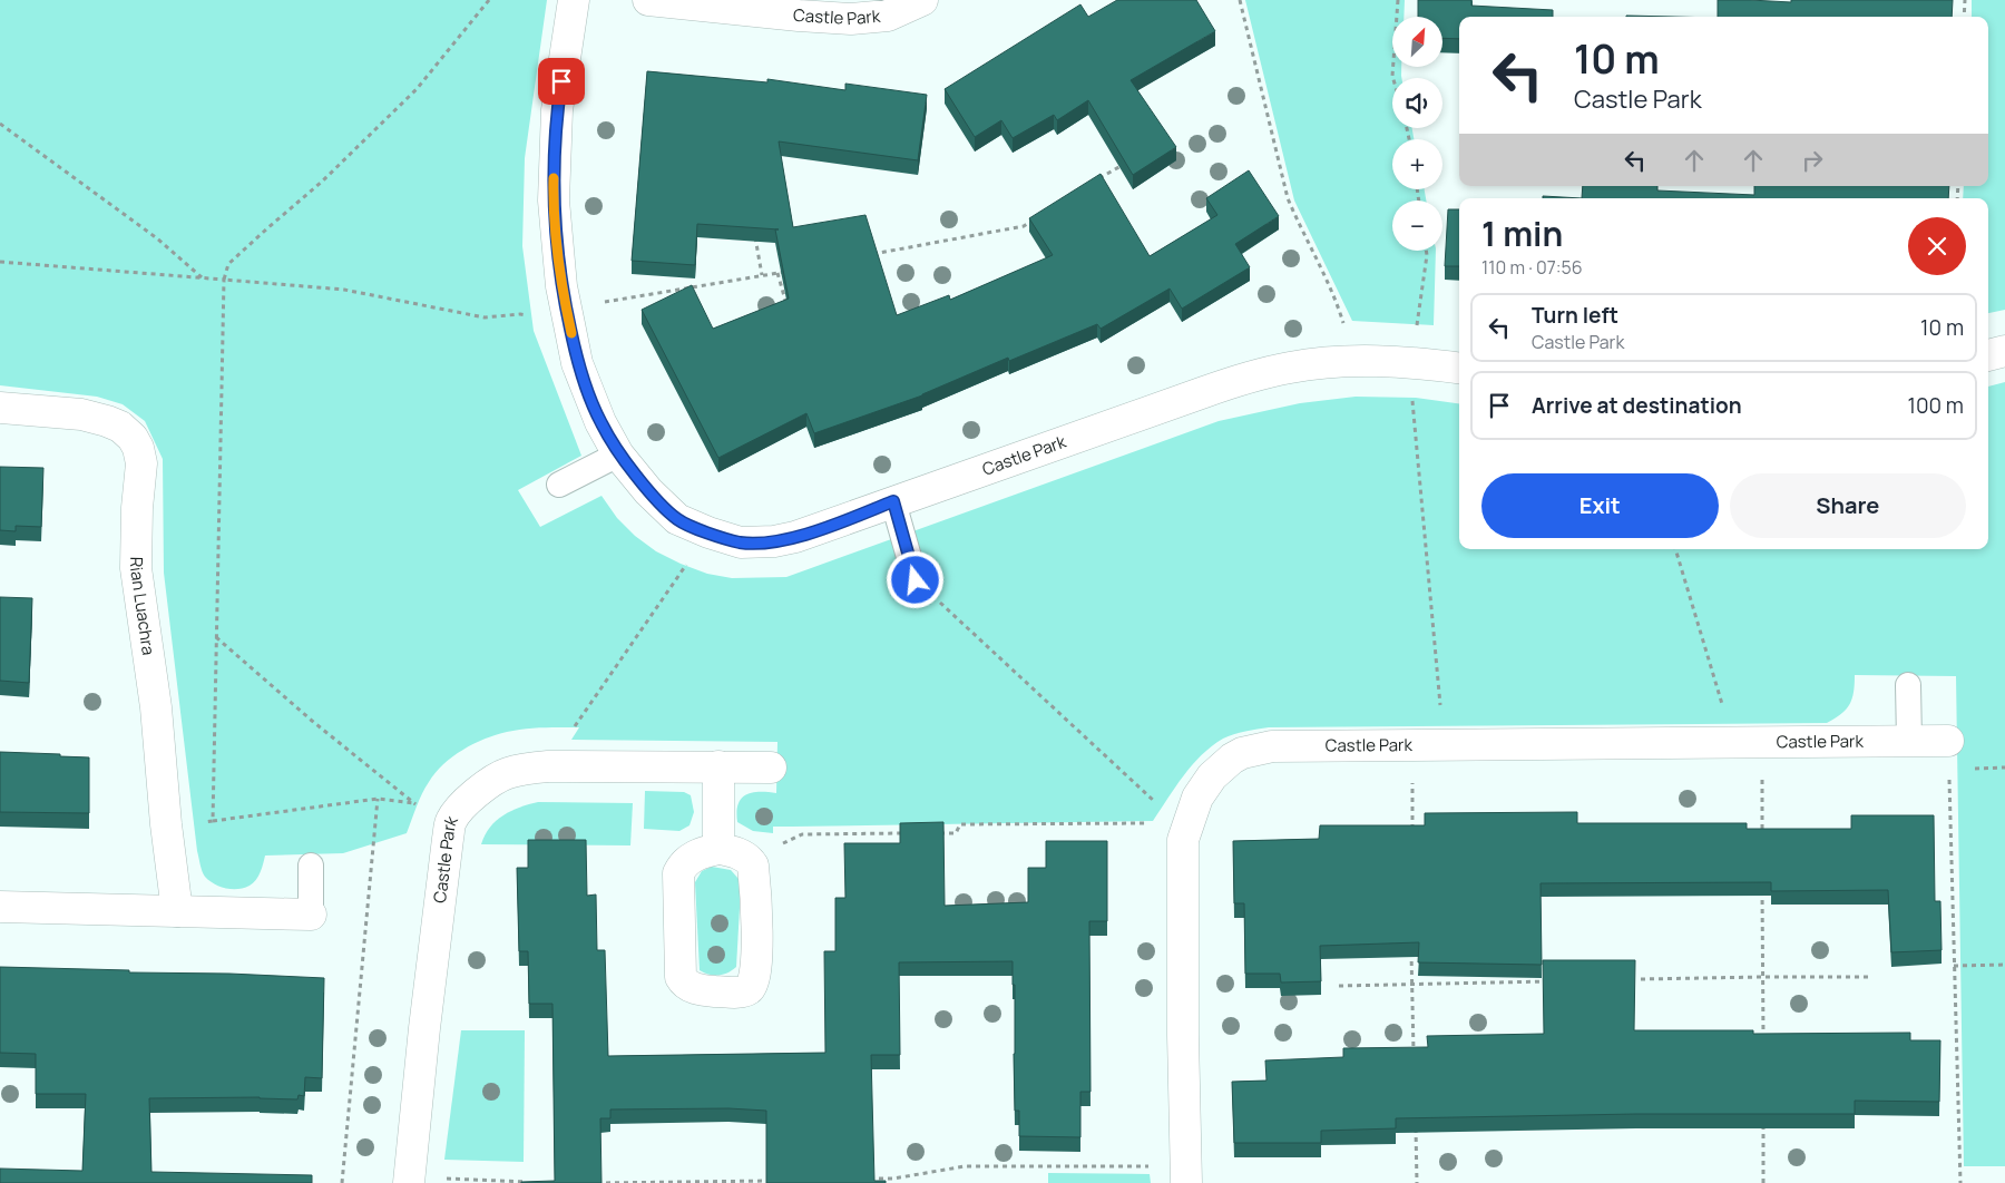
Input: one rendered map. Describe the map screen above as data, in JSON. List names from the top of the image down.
{
  "streets": {
    "street": ["Castle Park", "Rian Luachra"]
  },
  "north": "top right",
  "page": {
    "map_buttons": ["+", "−"],
    "turn": ["10 m", "Castle Park"],
    "heading": ["1 min", "110 m · 07:56"],
    "list": [
      {
        "name": "Turn left",
        "note": "Castle Park",
        "value": "10 m"
      },
      {
        "name": "Arrive at destination",
        "value": "100 m"
      }
    ],
    "buttons": ["Exit", "Share"]
  }
}
